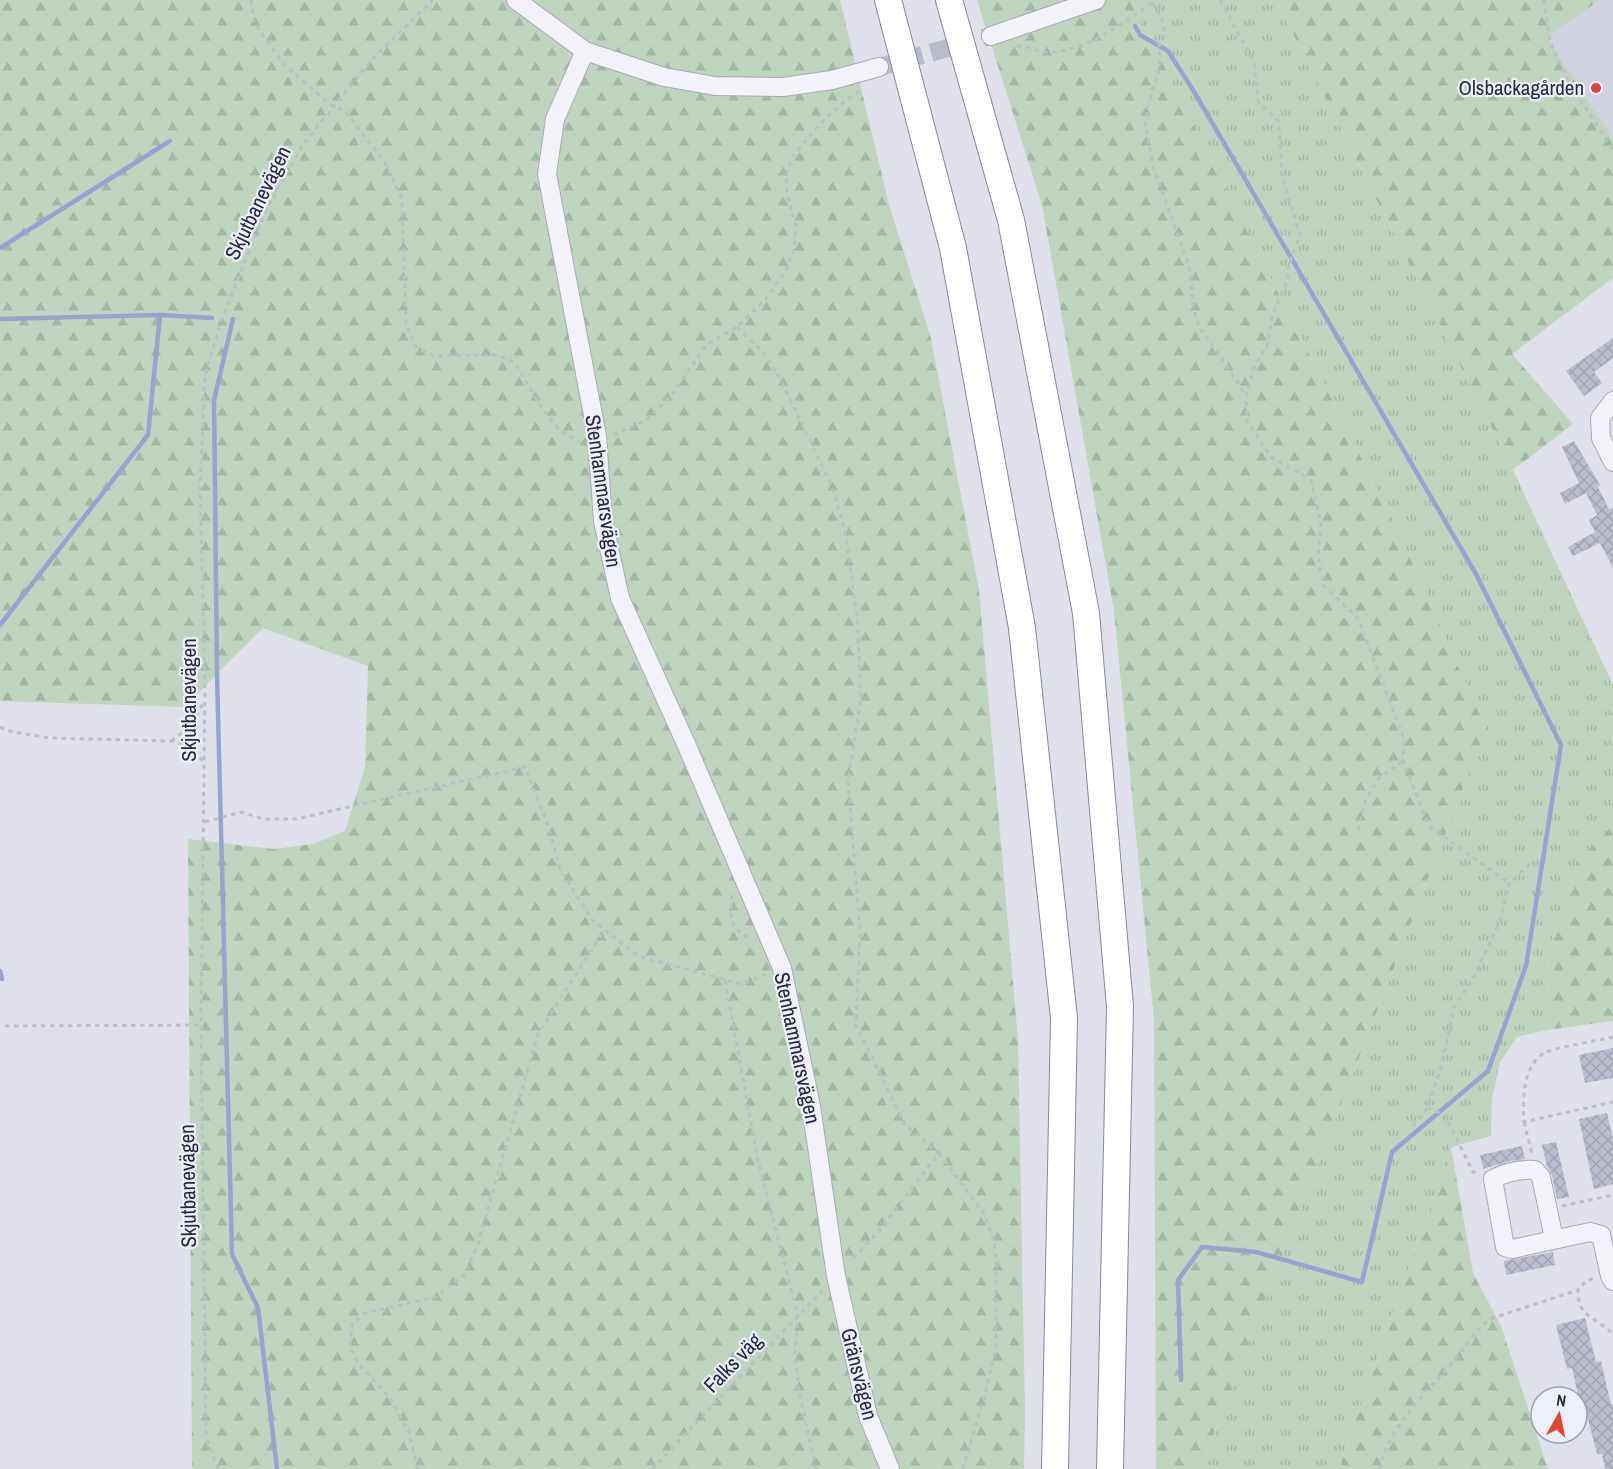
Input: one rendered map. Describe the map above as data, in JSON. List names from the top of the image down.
{
  "streets": {
    "street": ["Stenhammarsvägen", "Gränsvägen"],
    "path": ["Skjutbanevägen", "Falks väg"]
  },
  "crossings": [
    ["Stenhammarsvägen", "Falks väg"],
    ["Stenhammarsvägen", "Gränsvägen"],
    ["Falks väg", "Gränsvägen"]
  ],
  "places": ["Olsbackagården"],
  "north": "top"
}
